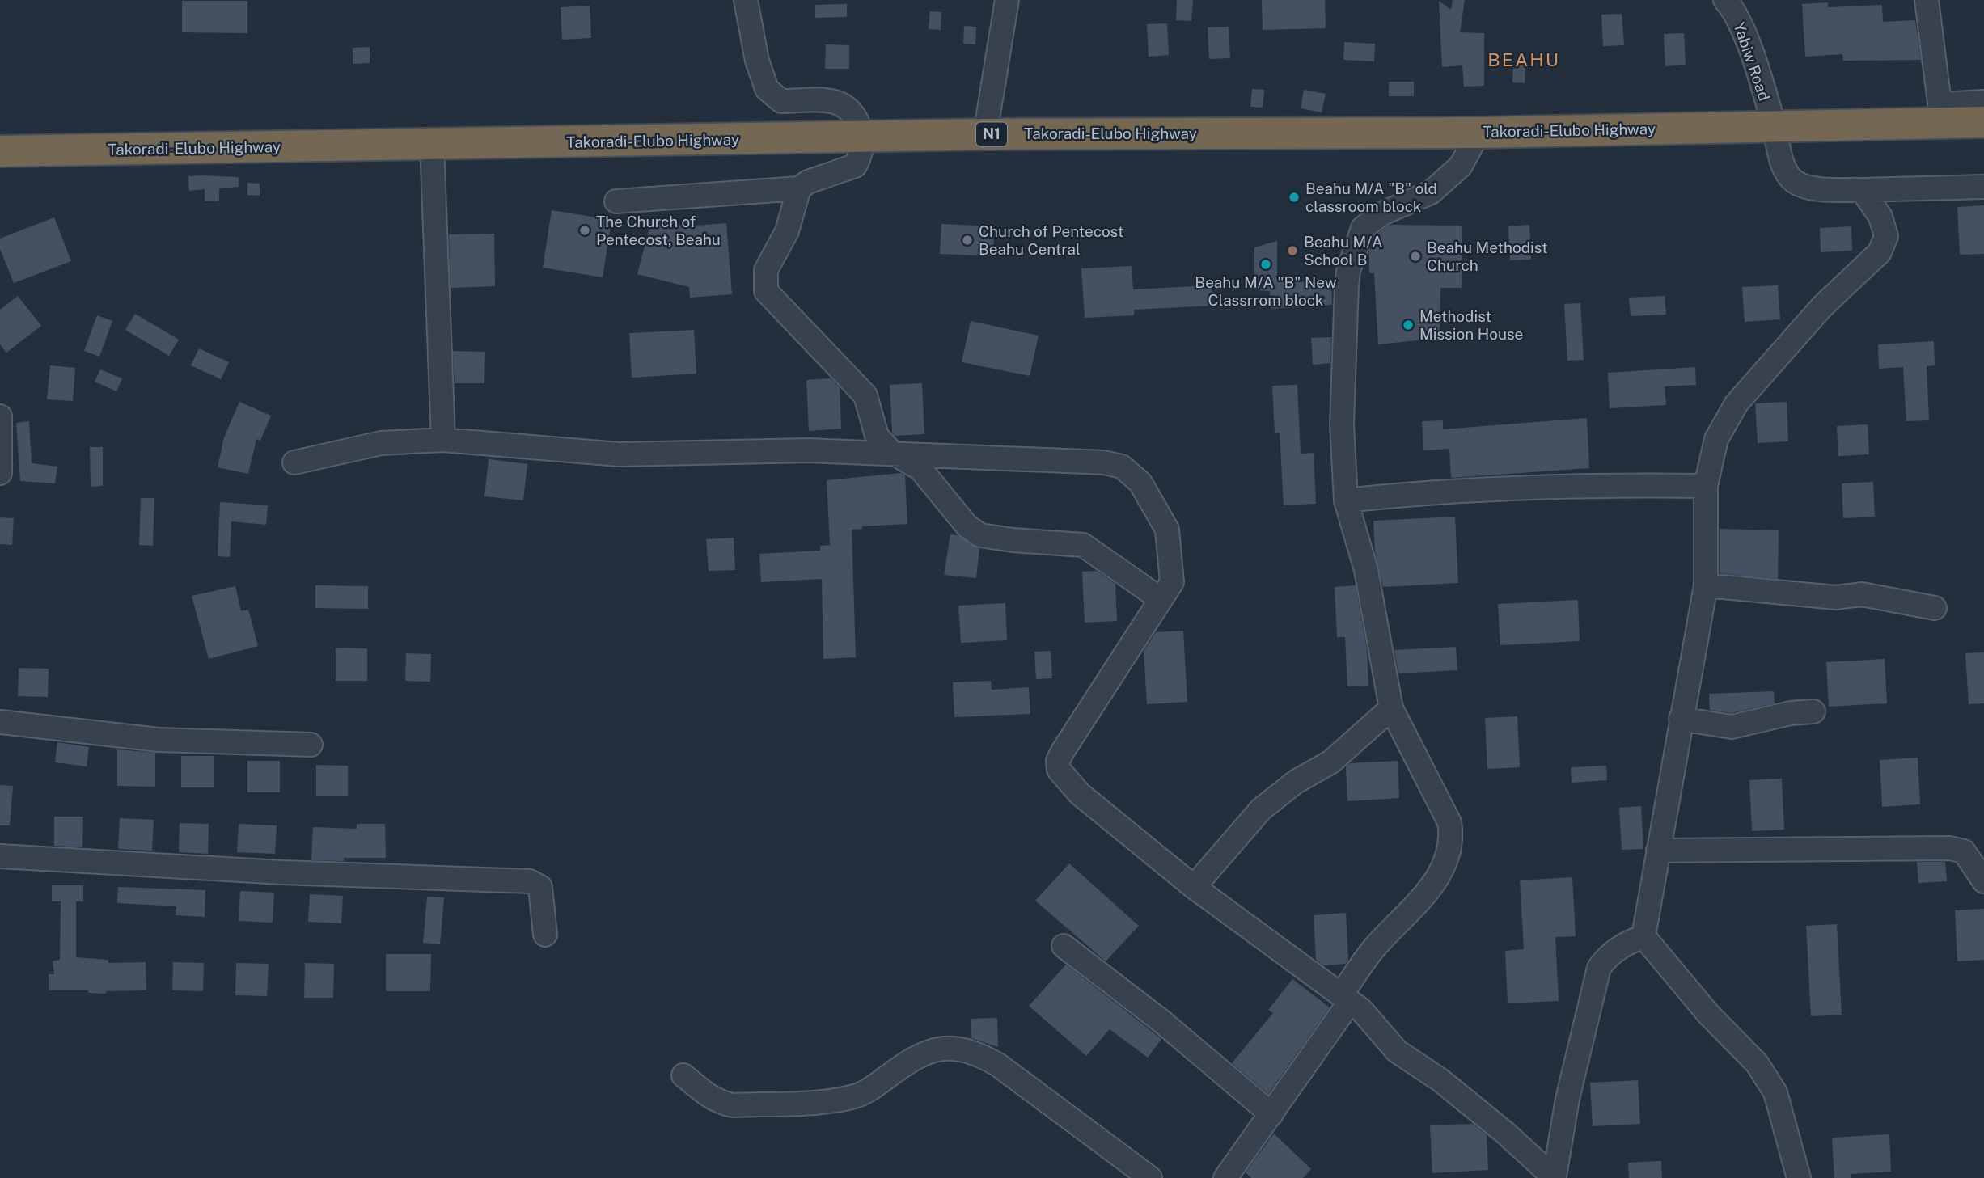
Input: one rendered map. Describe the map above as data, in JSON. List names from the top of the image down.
{
  "streets": {
    "highway": ["Takoradi-Elubo Highway", "N1"],
    "street": ["Yabiw Road"]
  },
  "crossings": [
    ["Yabiw Road", "Takoradi-Elubo Highway"]
  ],
  "districts": ["BEAHU"],
  "places": [
    "Beahu M/A \"B\" old classroom block",
    "The Church of Pentecost, Beahu",
    "Church of Pentecost Beahu Central",
    "Beahu M/A School B",
    "Beahu Methodist Church",
    "Beahu M/A \"B\" New Classrrom block",
    "Methodist Mission House"
  ]
}
